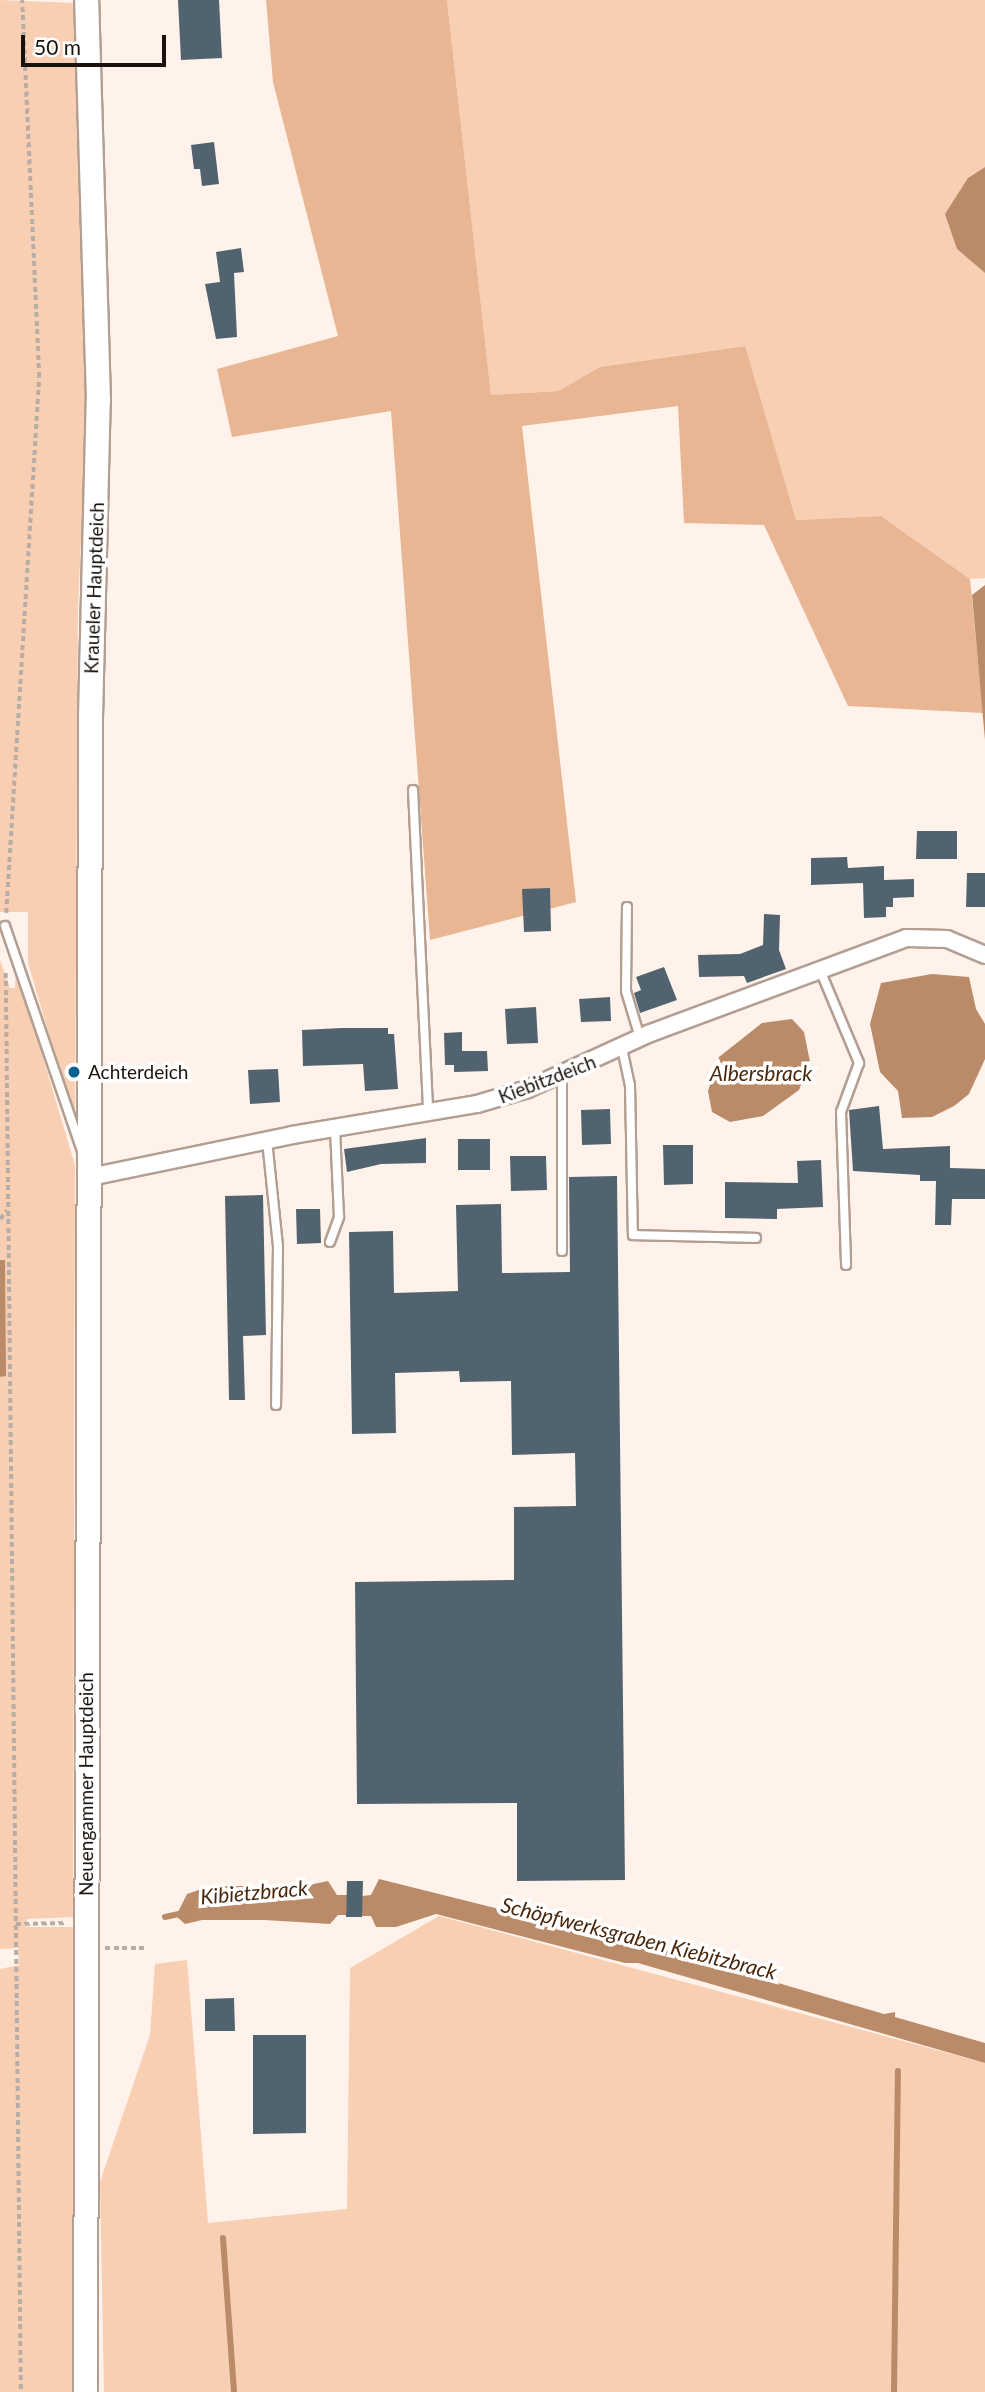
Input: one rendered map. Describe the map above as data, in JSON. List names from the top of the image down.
{
  "streets": {
    "street": ["Kraueler Hauptdeich", "Kiebitzdeich", "Neuengammer Hauptdeich"]
  },
  "crossings": [
    ["Kraueler Hauptdeich", "Kiebitzdeich"],
    ["Kraueler Hauptdeich", "Neuengammer Hauptdeich"],
    ["Kiebitzdeich", "Neuengammer Hauptdeich"]
  ],
  "water": ["Albersbrack", "Kibietzbrack", "Schöpfwerksgraben Kiebitzbrack"],
  "places": ["Achterdeich"],
  "scale_bar": "50 m"
}
